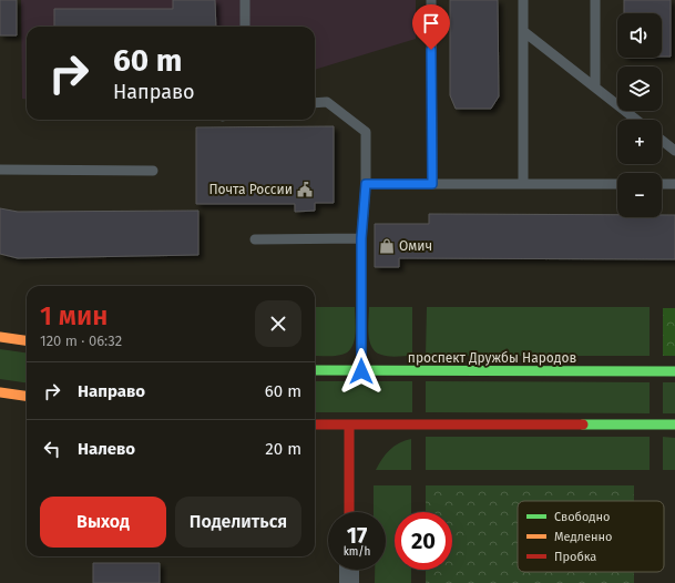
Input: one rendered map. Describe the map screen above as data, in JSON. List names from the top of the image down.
{
  "streets": {
    "street": ["проспект Дружбы Народов"]
  },
  "places": {
    "public building": ["Почта России"],
    "shop": ["Омич"]
  },
  "legend": ["Свободно", "Медленно", "Пробка"],
  "page": {
    "map_buttons": ["+", "−"],
    "turn": ["60 m", "Направо"],
    "heading": ["1 мин", "120 m · 06:32"],
    "list": [
      {
        "name": "Направо",
        "value": "60 m"
      },
      {
        "name": "Налево",
        "value": "20 m"
      }
    ],
    "buttons": ["Выход", "Поделиться"],
    "speed": "17 km/h",
    "limit": "20"
  }
}
